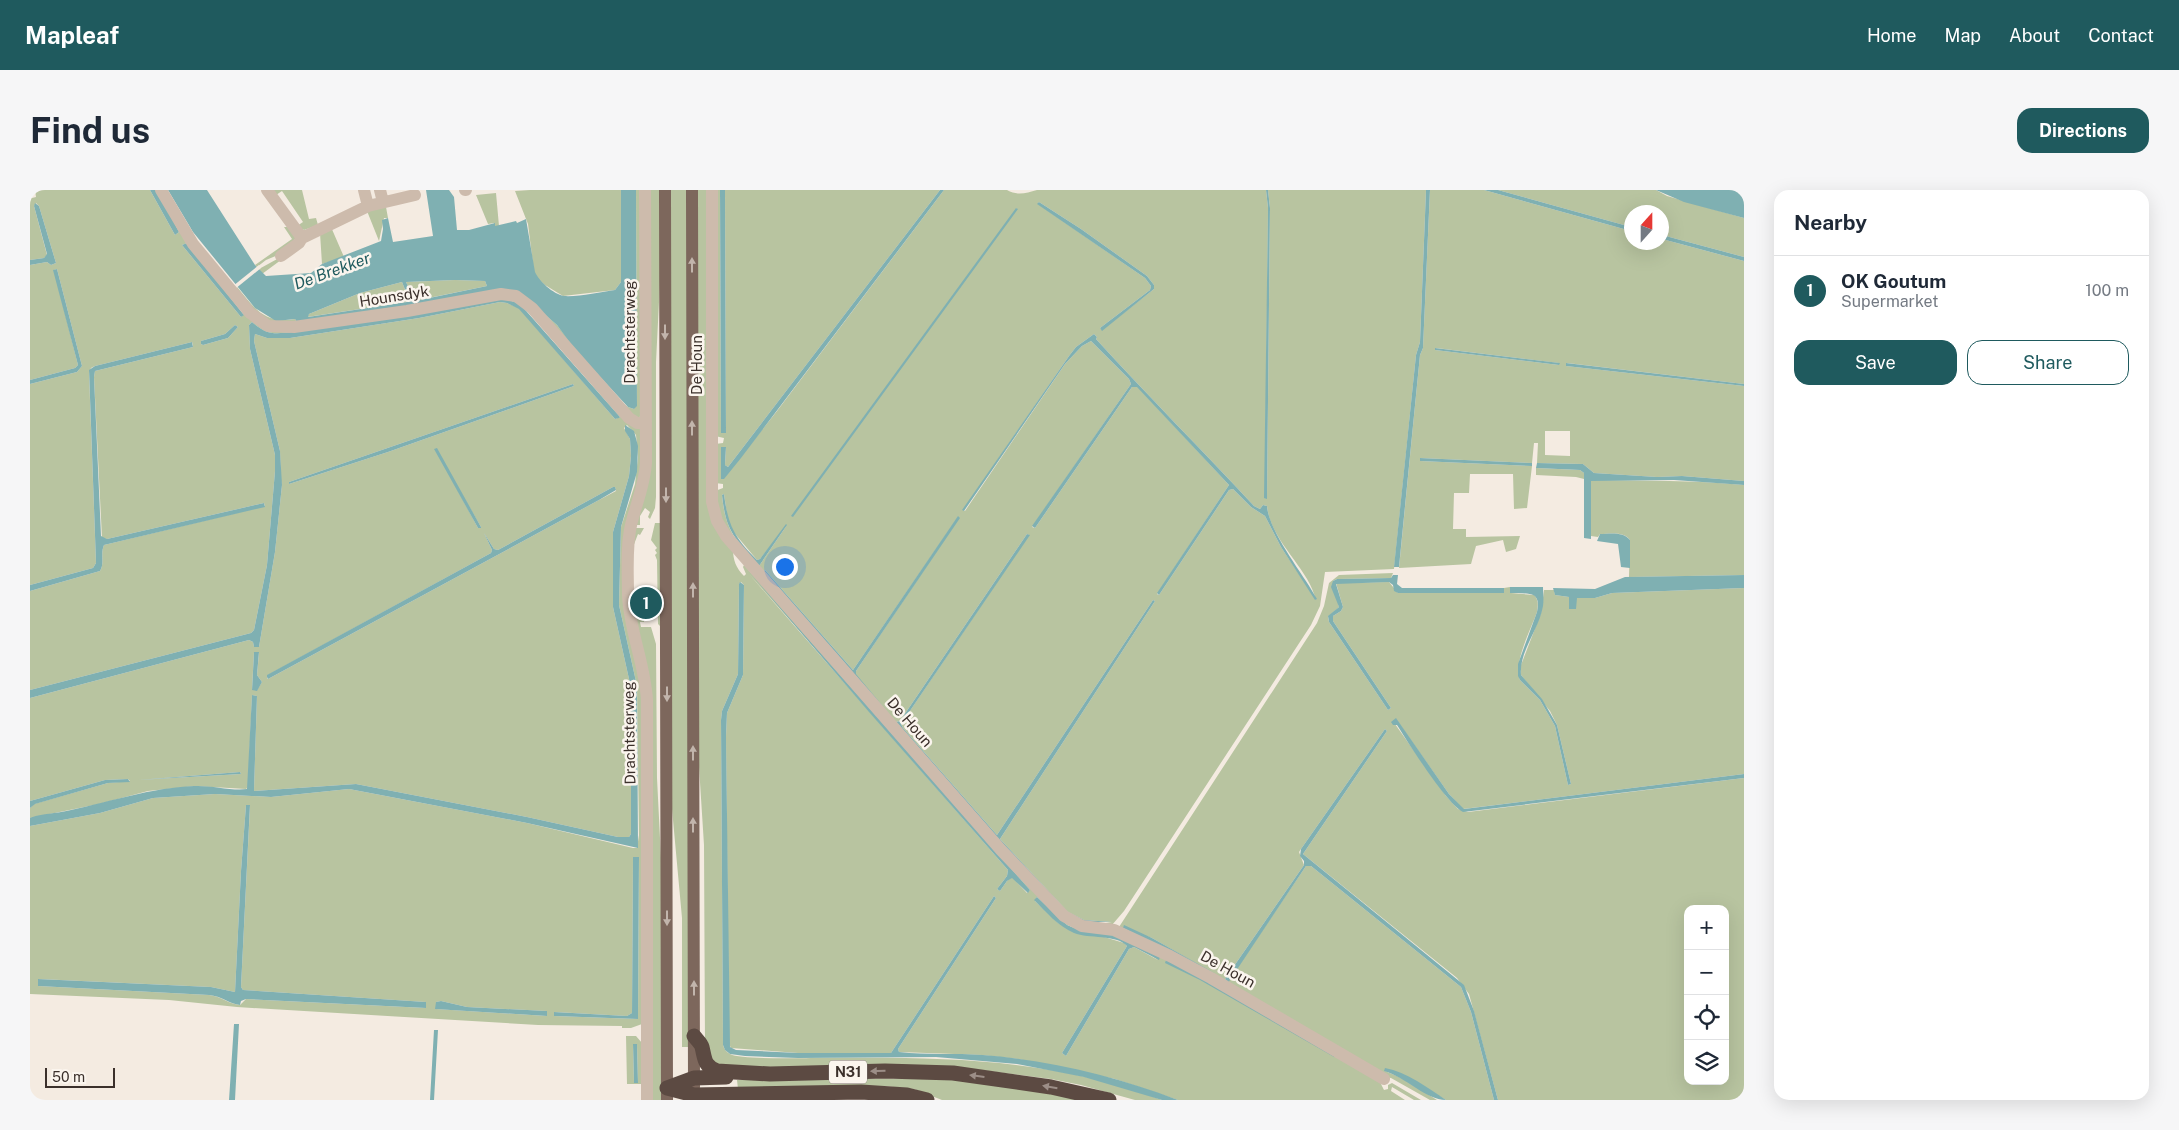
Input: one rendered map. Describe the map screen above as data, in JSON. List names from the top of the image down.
{
  "streets": {
    "highway": ["N31"],
    "street": ["Hounsdyk", "Drachtsterweg", "De Houn"]
  },
  "crossings": [
    ["Hounsdyk", "Drachtsterweg"]
  ],
  "water": ["De Brekker"],
  "scale_bar": "50 m",
  "north": "top",
  "page": {
    "header": "Mapleaf",
    "nav": [
      "Home",
      "Map",
      "About",
      "Contact"
    ],
    "buttons": [
      "Directions",
      ["Save", "Share"]
    ],
    "title": "Find us",
    "heading": "Nearby",
    "list": [
      {
        "mark": "1",
        "name": "OK Goutum",
        "note": "Supermarket",
        "value": "100 m"
      }
    ],
    "pins": "1",
    "map_buttons": ["+", "−"],
    "scale": "50 m"
  }
}
